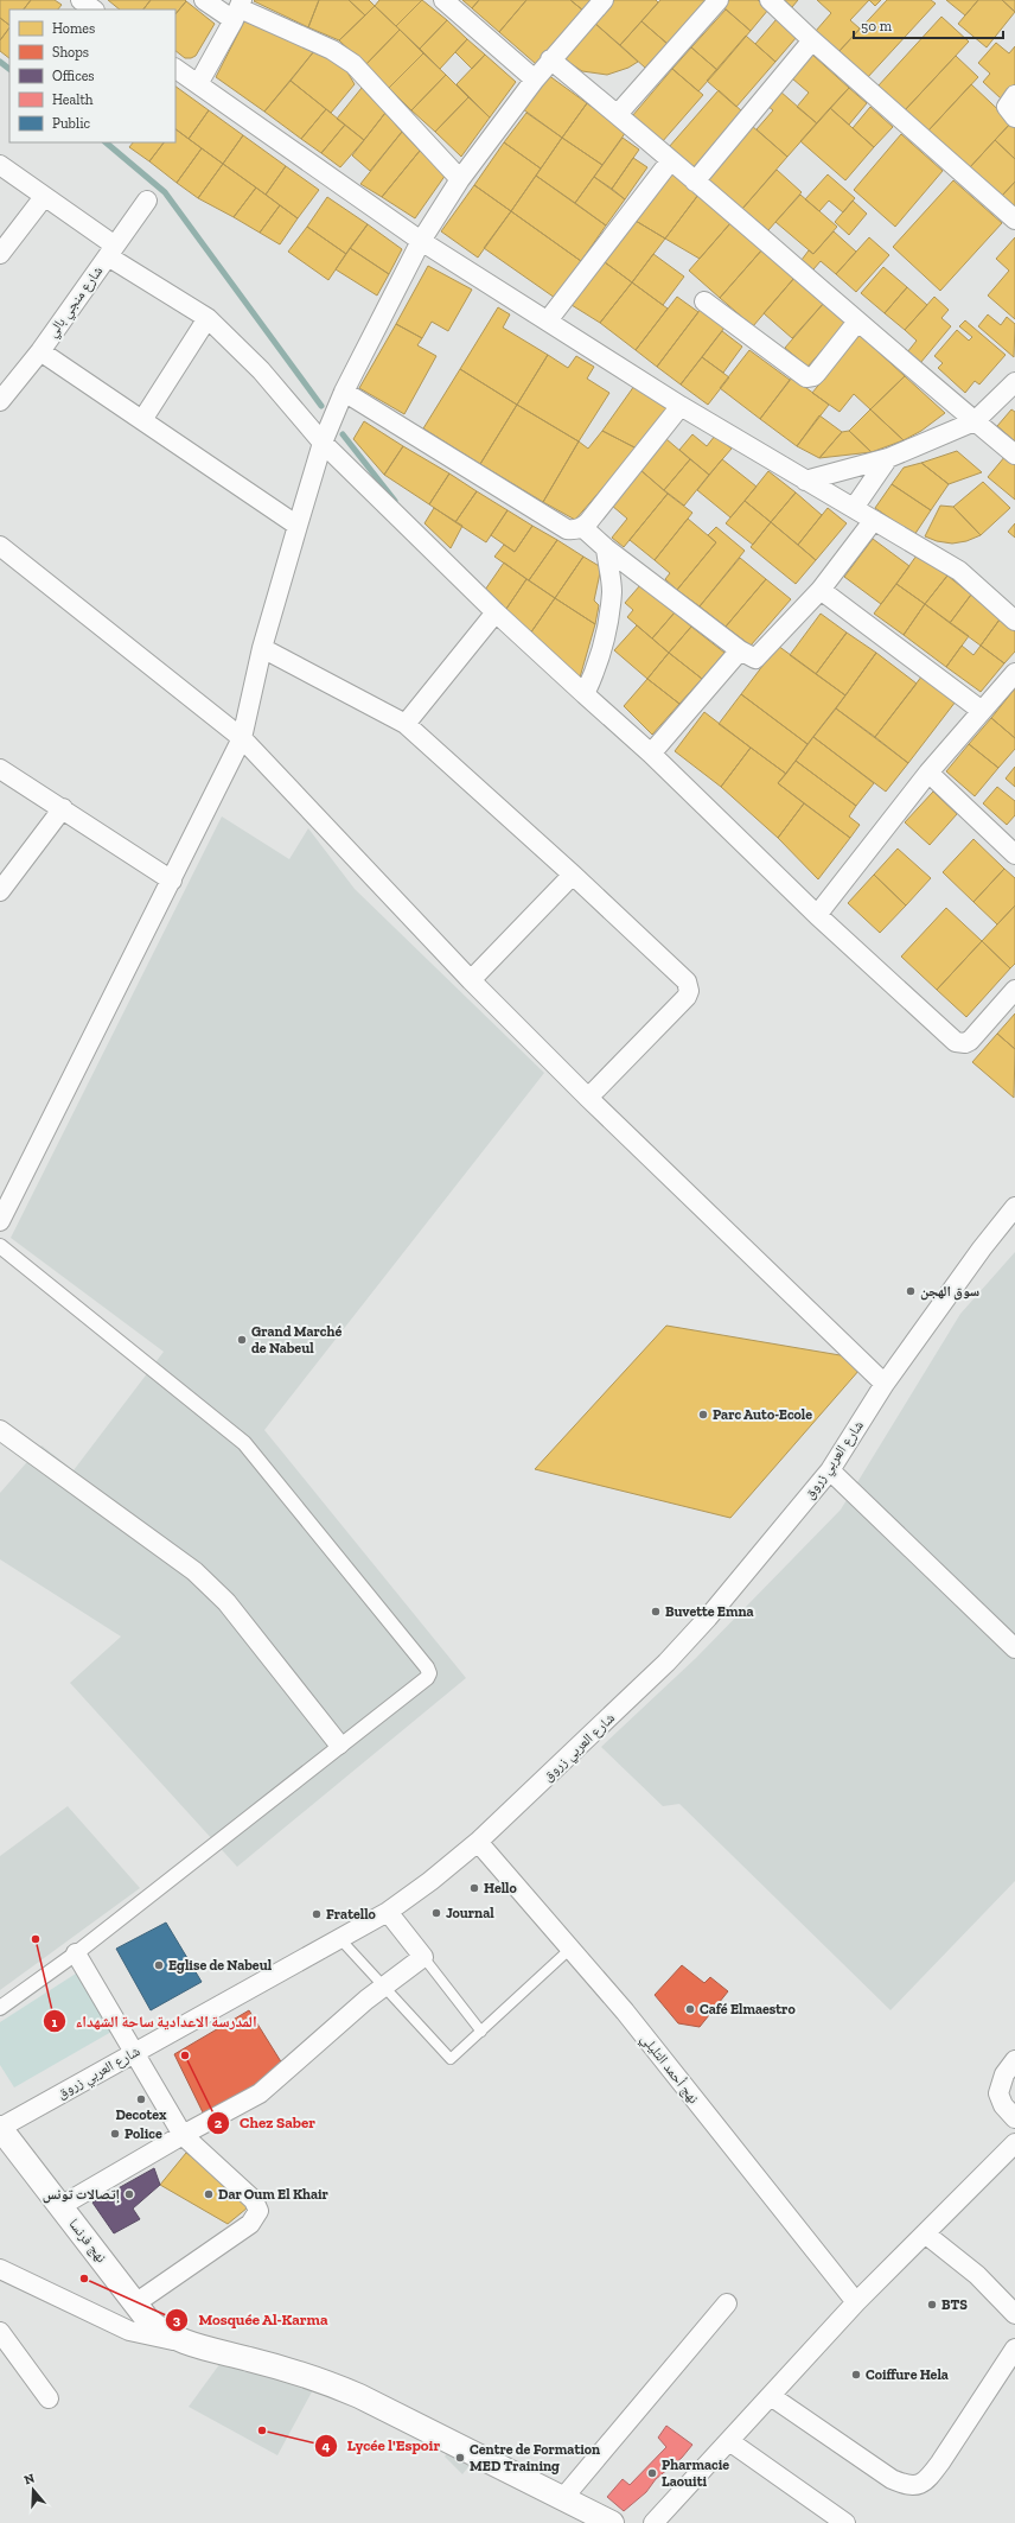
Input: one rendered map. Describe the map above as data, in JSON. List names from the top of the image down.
{
  "streets": {
    "street": [
      "شارع منجي بالي",
      "شارع العربي زروق",
      "نهج أحمد التليلي",
      "نهج فرنسا"
    ]
  },
  "crossings": [
    ["شارع العربي زروق", "نهج أحمد التليلي"],
    ["شارع العربي زروق", "نهج فرنسا"]
  ],
  "places": [
    "سوق الهجن",
    "Grand Marché de Nabeul",
    "Parc Auto-Ecole",
    "Buvette Emna",
    "Hello",
    "Journal",
    "Fratello",
    "المدرسة الاعدادية ساحة الشهداء",
    "Eglise de Nabeul",
    "Café Elmaestro",
    "Chez Saber",
    "Decotex",
    "Police",
    "إتصالات تونس",
    "Dar Oum El Khair",
    "Mosquée Al-Karma",
    "BTS",
    "Coiffure Hela",
    "Lycée l'Espoir",
    "Centre de Formation MED Training",
    "Pharmacie Laouiti"
  ],
  "legend": [
    "Homes",
    "Shops",
    "Offices",
    "Health",
    "Public"
  ],
  "scale_bar": "50 m",
  "north": "top"
}
